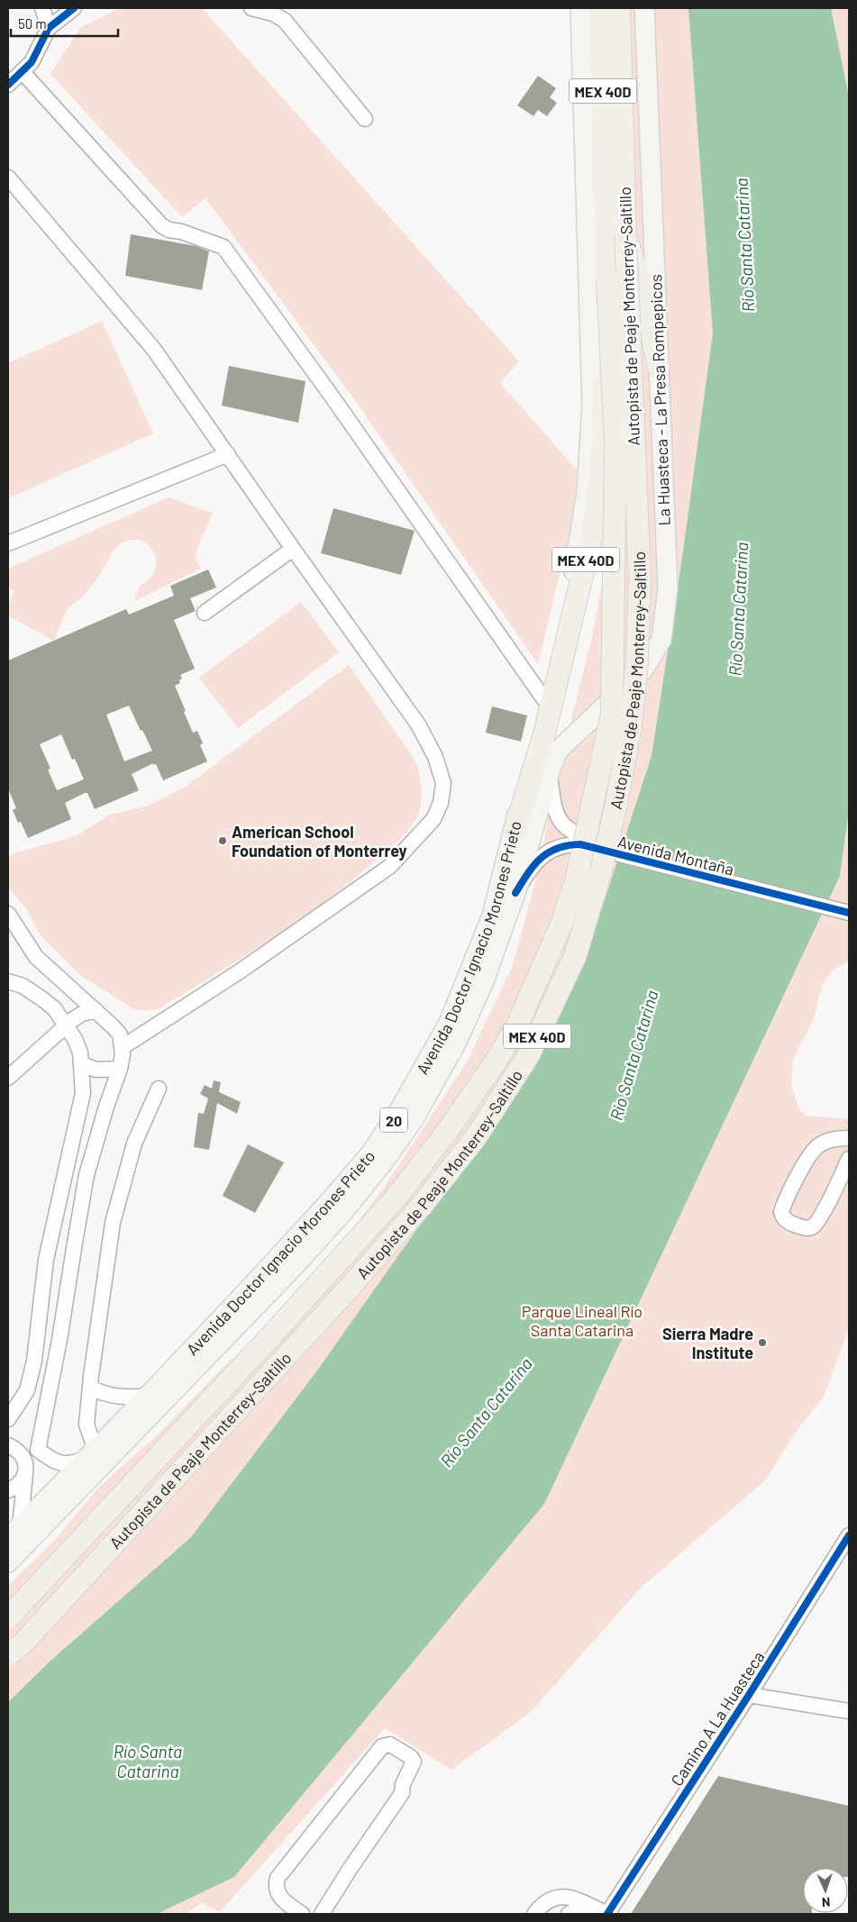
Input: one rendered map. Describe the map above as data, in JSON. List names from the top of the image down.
{
  "streets": {
    "highway": ["MEX 40D", "Autopista de Peaje Monterrey-Saltillo"],
    "main road": ["La Huasteca - La Presa Rompepicos", "Avenida Doctor Ignacio Morones Prieto", "20"],
    "street": ["Avenida Montaña", "Camino A La Huasteca"]
  },
  "crossings": [
    ["MEX 40D", "Autopista de Peaje Monterrey-Saltillo"],
    ["MEX 40D", "Avenida Doctor Ignacio Morones Prieto"],
    ["La Huasteca - La Presa Rompepicos", "Avenida Doctor Ignacio Morones Prieto"],
    ["Avenida Montaña", "Avenida Doctor Ignacio Morones Prieto"]
  ],
  "water": ["Río Santa Catarina"],
  "parks": ["Parque Lineal Río Santa Catarina"],
  "places": ["American School Foundation of Monterrey", "Sierra Madre Institute"],
  "scale_bar": "50 m",
  "north": "bottom"
}
